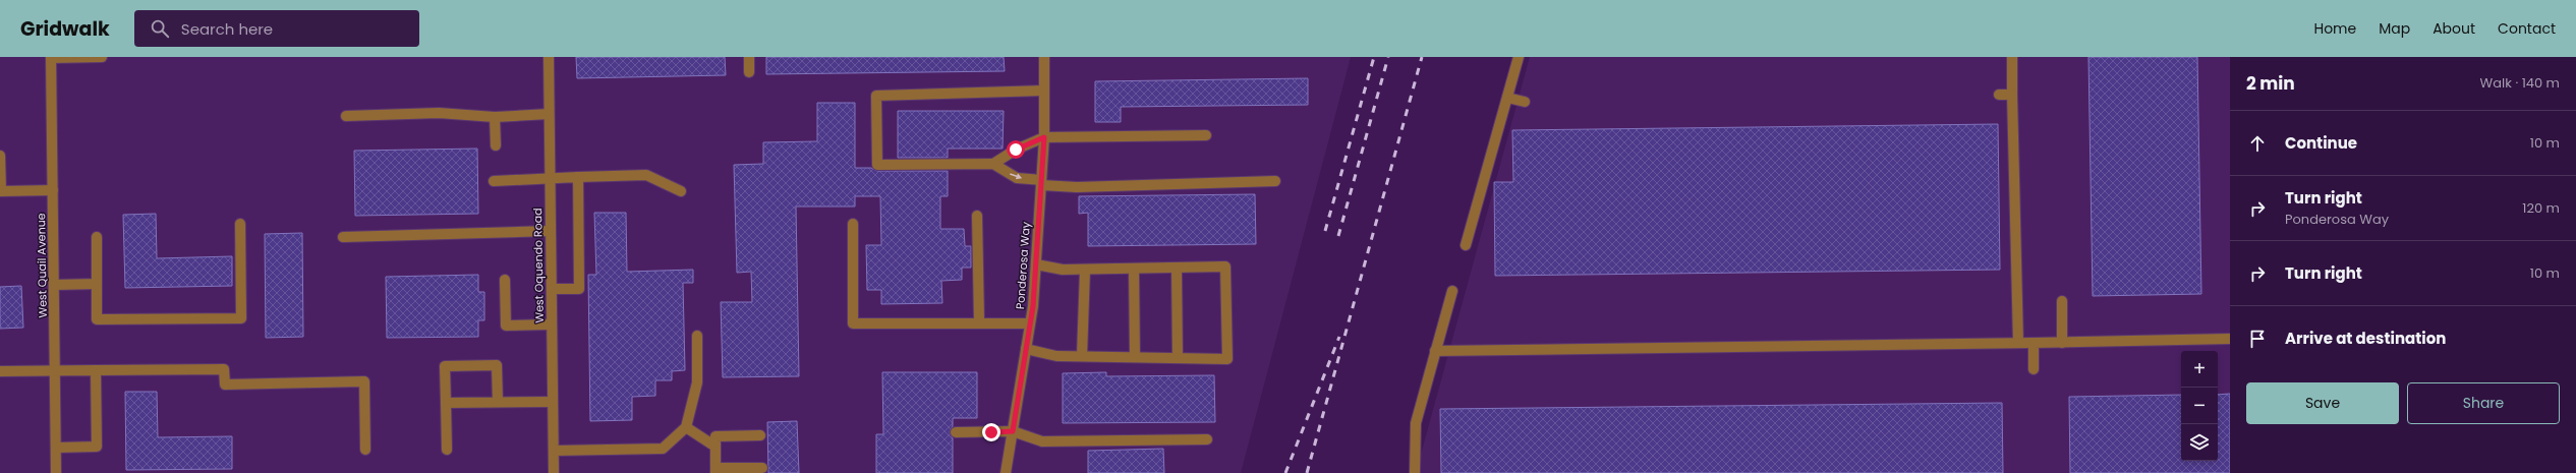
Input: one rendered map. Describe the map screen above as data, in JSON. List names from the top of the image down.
{
  "streets": {
    "street": ["West Quail Avenue", "West Oquendo Road", "Ponderosa Way"]
  },
  "page": {
    "header": "Gridwalk",
    "search": "Search here",
    "nav": [
      "Home",
      "Map",
      "About",
      "Contact"
    ],
    "heading": ["2 min", "Walk · 140 m"],
    "list": [
      ["Continue", "10 m"],
      ["Turn right", "Ponderosa Way", "120 m"],
      ["Turn right", "10 m"],
      "Arrive at destination"
    ],
    "map_buttons": ["+", "−"],
    "buttons": ["Save", "Share"]
  }
}
